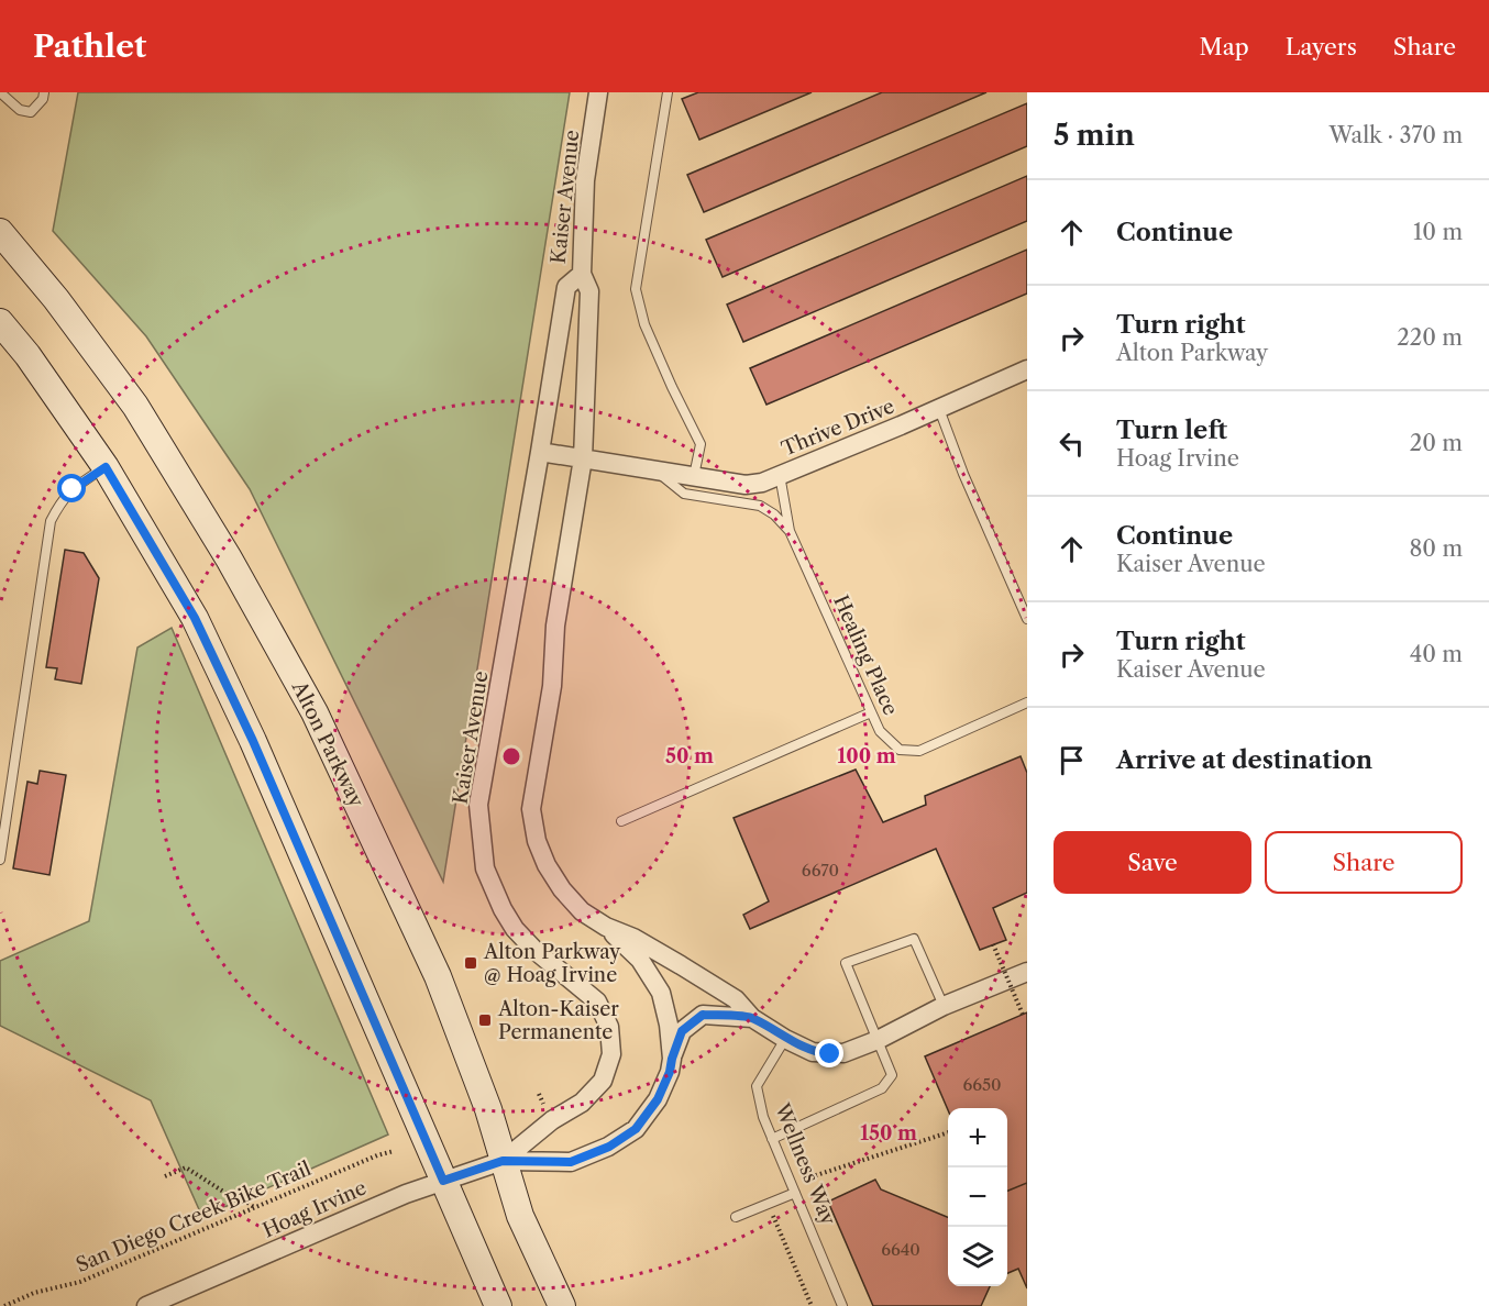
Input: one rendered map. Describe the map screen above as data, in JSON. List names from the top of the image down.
{
  "streets": {
    "main road": ["Alton Parkway"],
    "street": ["Kaiser Avenue", "Thrive Drive", "Hoag Irvine"],
    "lane": ["Healing Place", "Wellness Way"],
    "path": ["San Diego Creek Bike Trail"]
  },
  "crossings": [
    ["Kaiser Avenue", "Thrive Drive"],
    ["Kaiser Avenue", "Alton Parkway"],
    ["Kaiser Avenue", "Hoag Irvine"],
    ["Thrive Drive", "Healing Place"],
    ["Alton Parkway", "Hoag Irvine"]
  ],
  "places": {
    "transit": ["Alton Parkway @ Hoag Irvine", "Alton-Kaiser Permanente"]
  },
  "house_numbers": ["6670", "6650", "6640"],
  "page": {
    "header": "Pathlet",
    "nav": ["Map", "Layers", "Share"],
    "heading": ["5 min", "Walk · 370 m"],
    "list": [
      ["Continue", "10 m"],
      ["Turn right", "Alton Parkway", "220 m"],
      ["Turn left", "Hoag Irvine", "20 m"],
      ["Continue", "Kaiser Avenue", "80 m"],
      ["Turn right", "Kaiser Avenue", "40 m"],
      "Arrive at destination"
    ],
    "buttons": ["Save", "Share"],
    "map_buttons": ["+", "−"]
  },
  "rings": ["50 m", "100 m", "150 m"]
}
